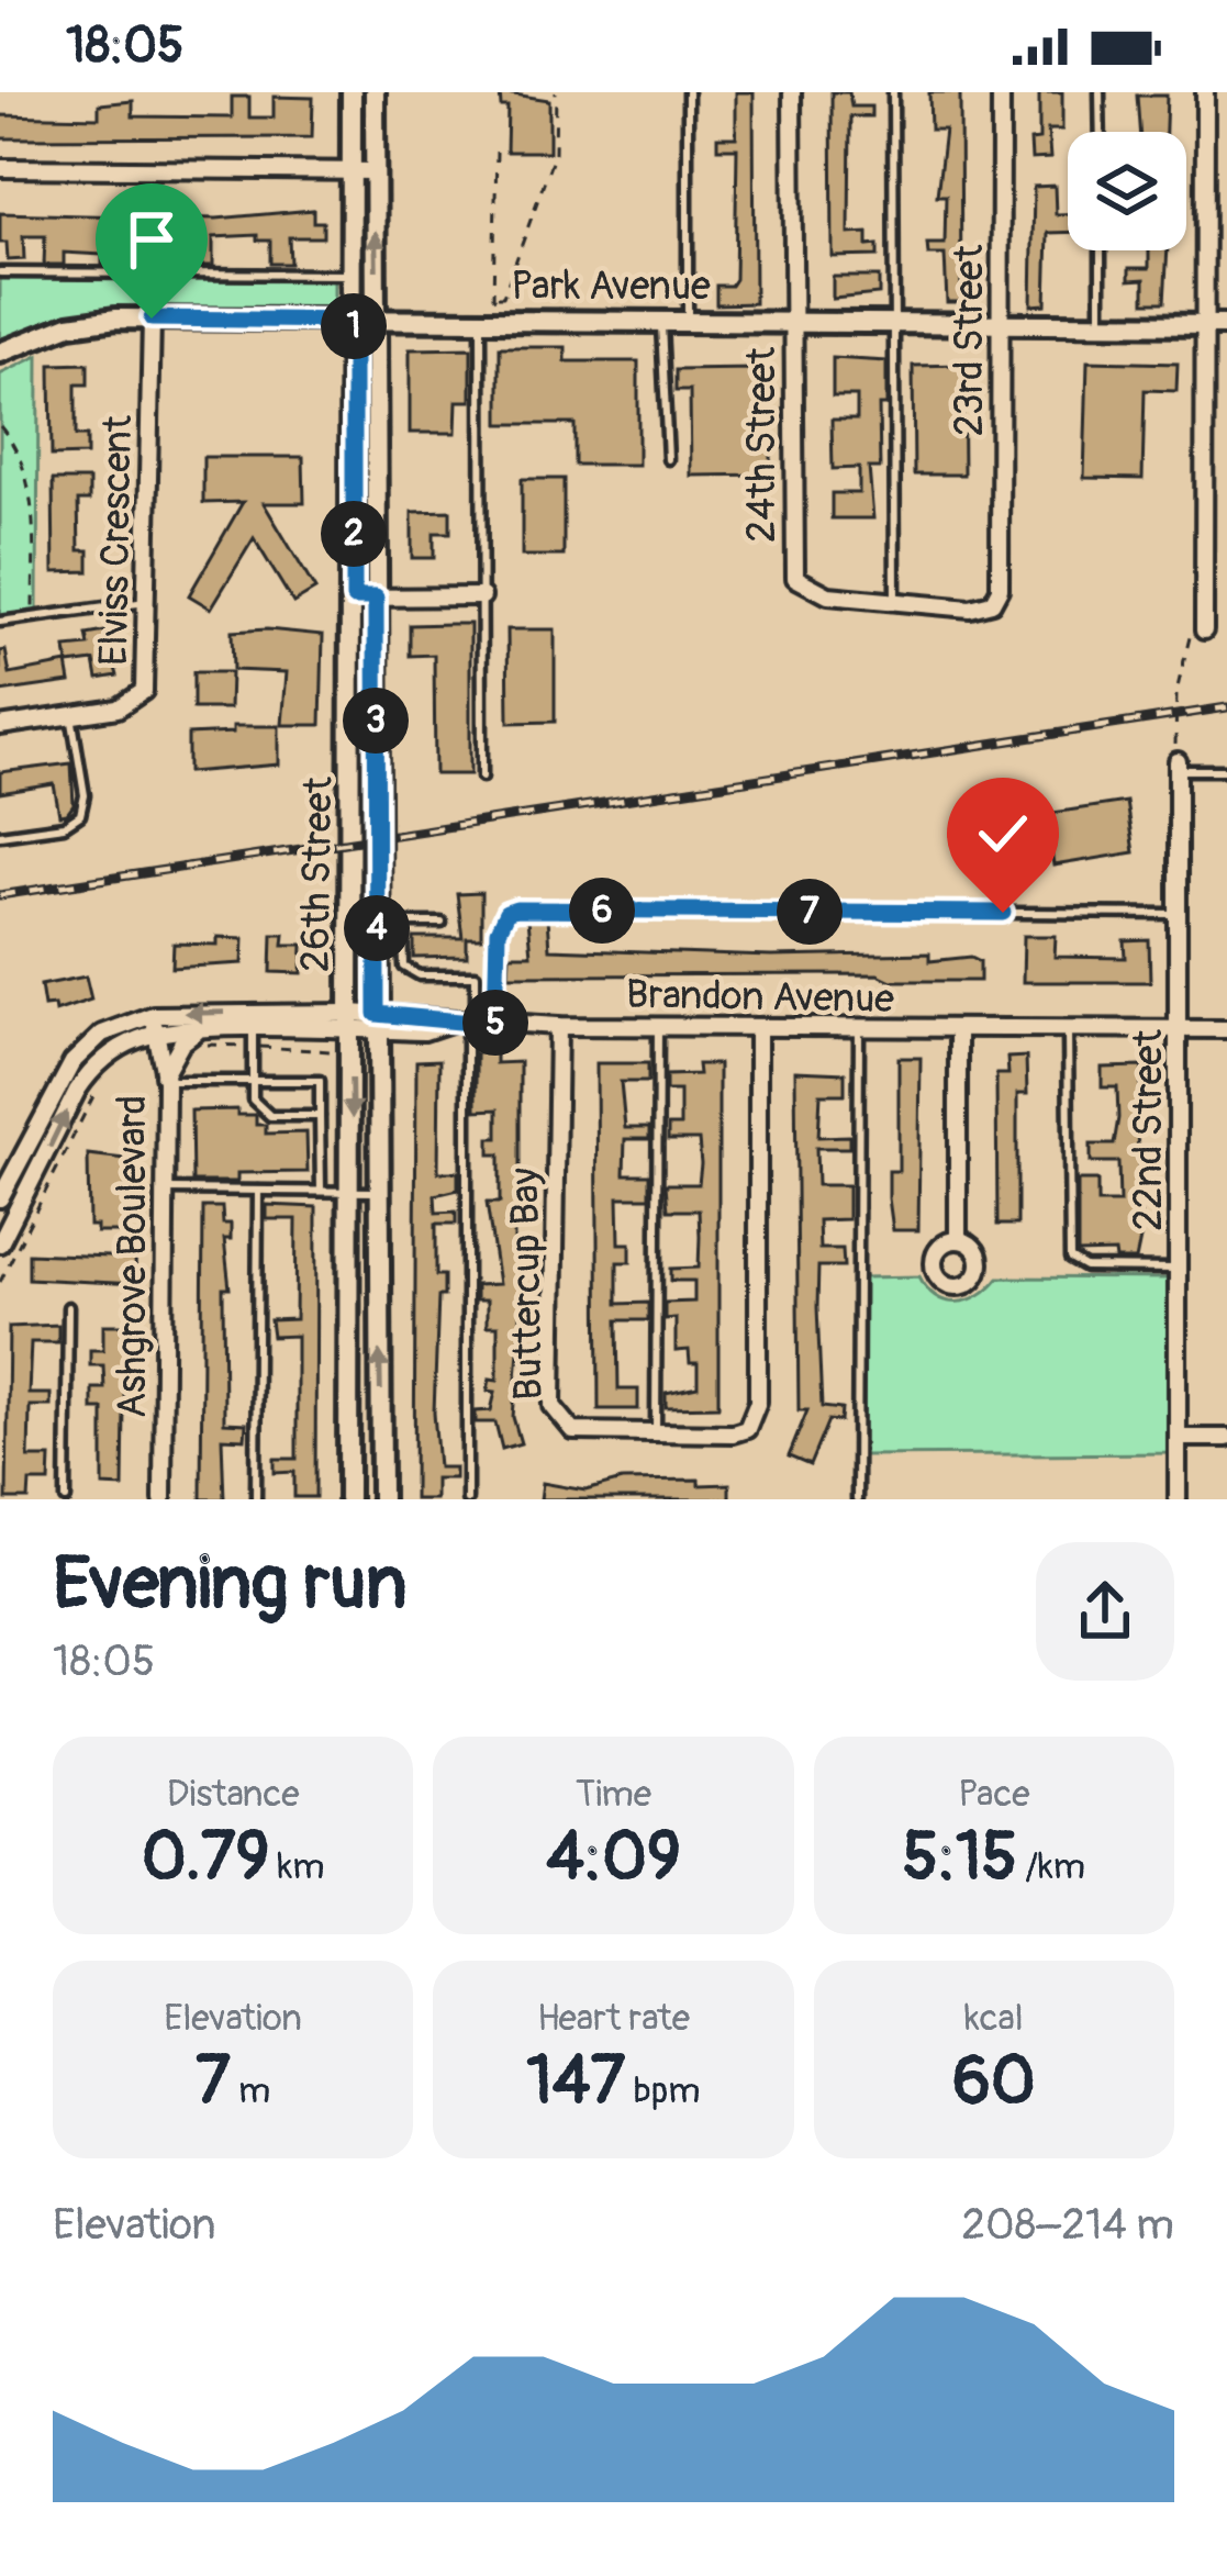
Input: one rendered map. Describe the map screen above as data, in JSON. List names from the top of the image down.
{
  "streets": {
    "street": [
      "Park Avenue",
      "23rd Street",
      "24th Street",
      "Elviss Crescent",
      "26th Street",
      "Brandon Avenue",
      "22nd Street",
      "Ashgrove Boulevard",
      "Buttercup Bay"
    ]
  },
  "crossings": [
    ["Park Avenue", "23rd Street"],
    ["Park Avenue", "24th Street"],
    ["Park Avenue", "Elviss Crescent"],
    ["Park Avenue", "26th Street"],
    ["23rd Street", "24th Street"],
    ["26th Street", "Brandon Avenue"],
    ["Brandon Avenue", "22nd Street"],
    ["Brandon Avenue", "Buttercup Bay"]
  ],
  "page": {
    "status": "18:05",
    "pins": [
      "1",
      "2",
      "3",
      "6",
      "7",
      "4",
      "5"
    ],
    "heading": ["Evening run", "18:05"],
    "stats": [
      ["Distance", "0.79 km"],
      ["Time", "4:09"],
      ["Pace", "5:15 /km"],
      ["Elevation", "7 m"],
      ["Heart rate", "147 bpm"],
      ["kcal", "60"]
    ],
    "chart": ["Elevation", "208–214 m"]
  }
}
